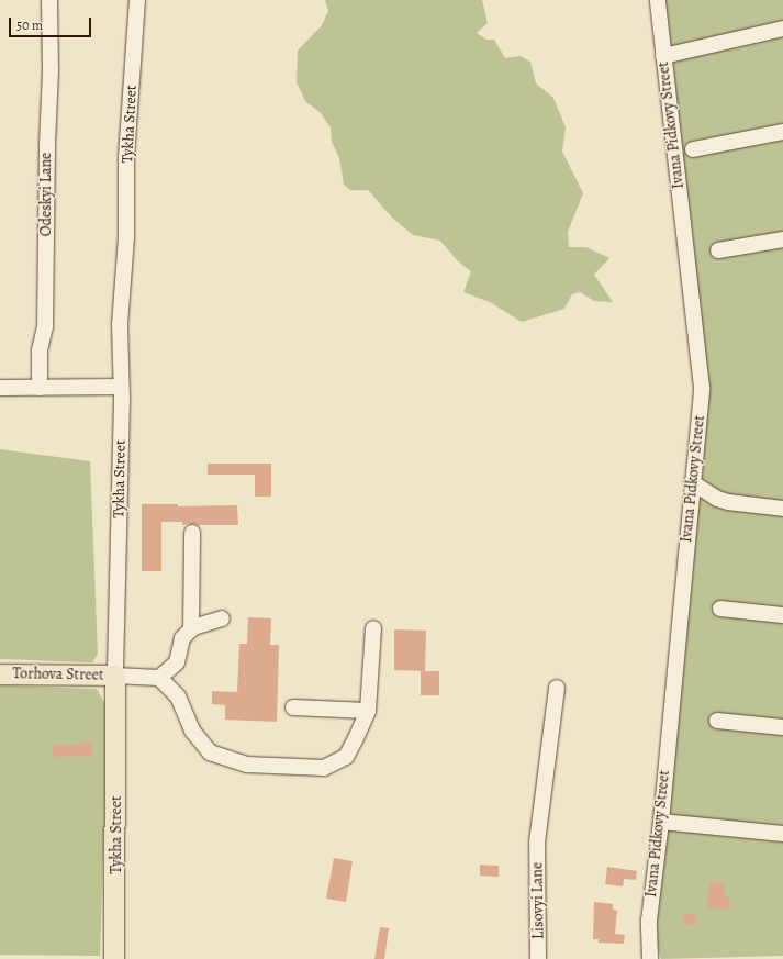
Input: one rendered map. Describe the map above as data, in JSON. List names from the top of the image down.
{
  "streets": {
    "main road": ["Tykha Street", "Torhova Street"],
    "street": ["Ivana Pidkovy Street", "Odeskyi Lane", "Lisovyi Lane"]
  },
  "crossings": [
    ["Tykha Street", "Torhova Street"]
  ],
  "scale_bar": "50 m"
}
